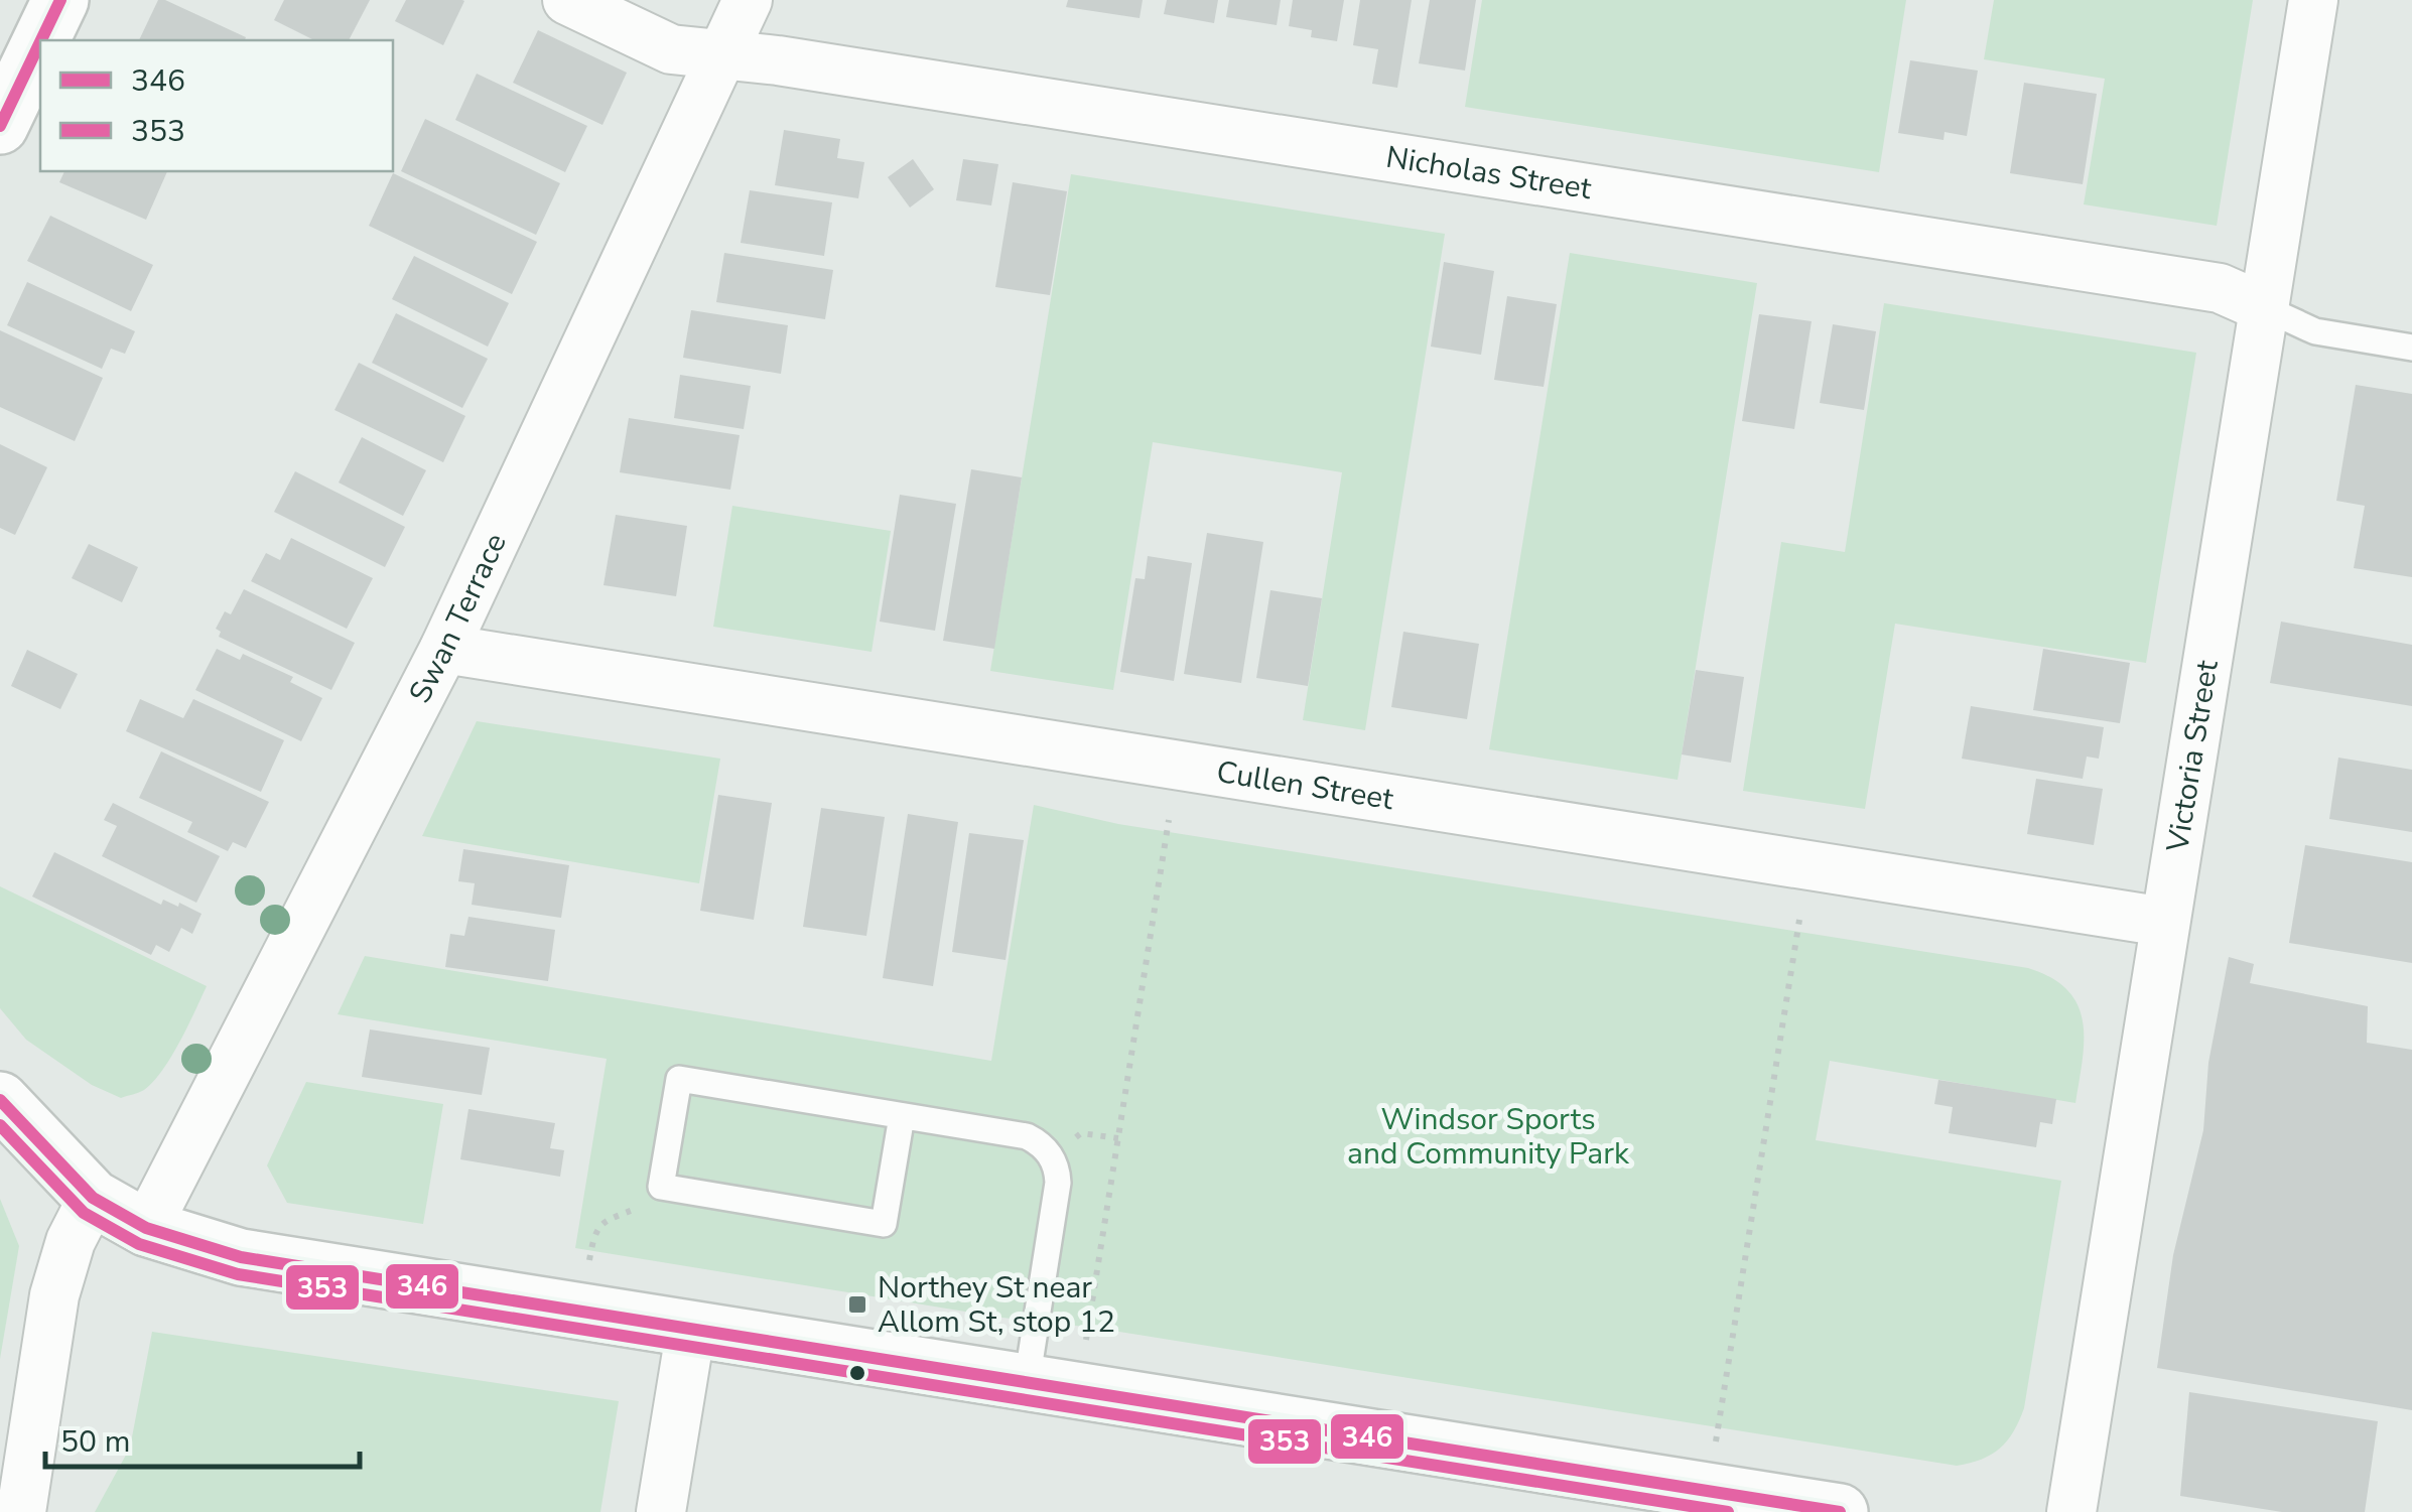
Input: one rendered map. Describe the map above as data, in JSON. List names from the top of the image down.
{
  "streets": {
    "street": [
      "Nicholas Street",
      "Swan Terrace",
      "Victoria Street",
      "Cullen Street"
    ]
  },
  "crossings": [
    ["Nicholas Street", "Swan Terrace"],
    ["Nicholas Street", "Victoria Street"],
    ["Swan Terrace", "Cullen Street"],
    ["Victoria Street", "Cullen Street"]
  ],
  "parks": ["Windsor Sports and Community Park"],
  "places": {
    "transit": ["Northey St near Allom St, stop 12"]
  },
  "lines": ["transit line 346", "transit line 353"],
  "legend": ["346", "353"],
  "scale_bar": "50 m"
}
